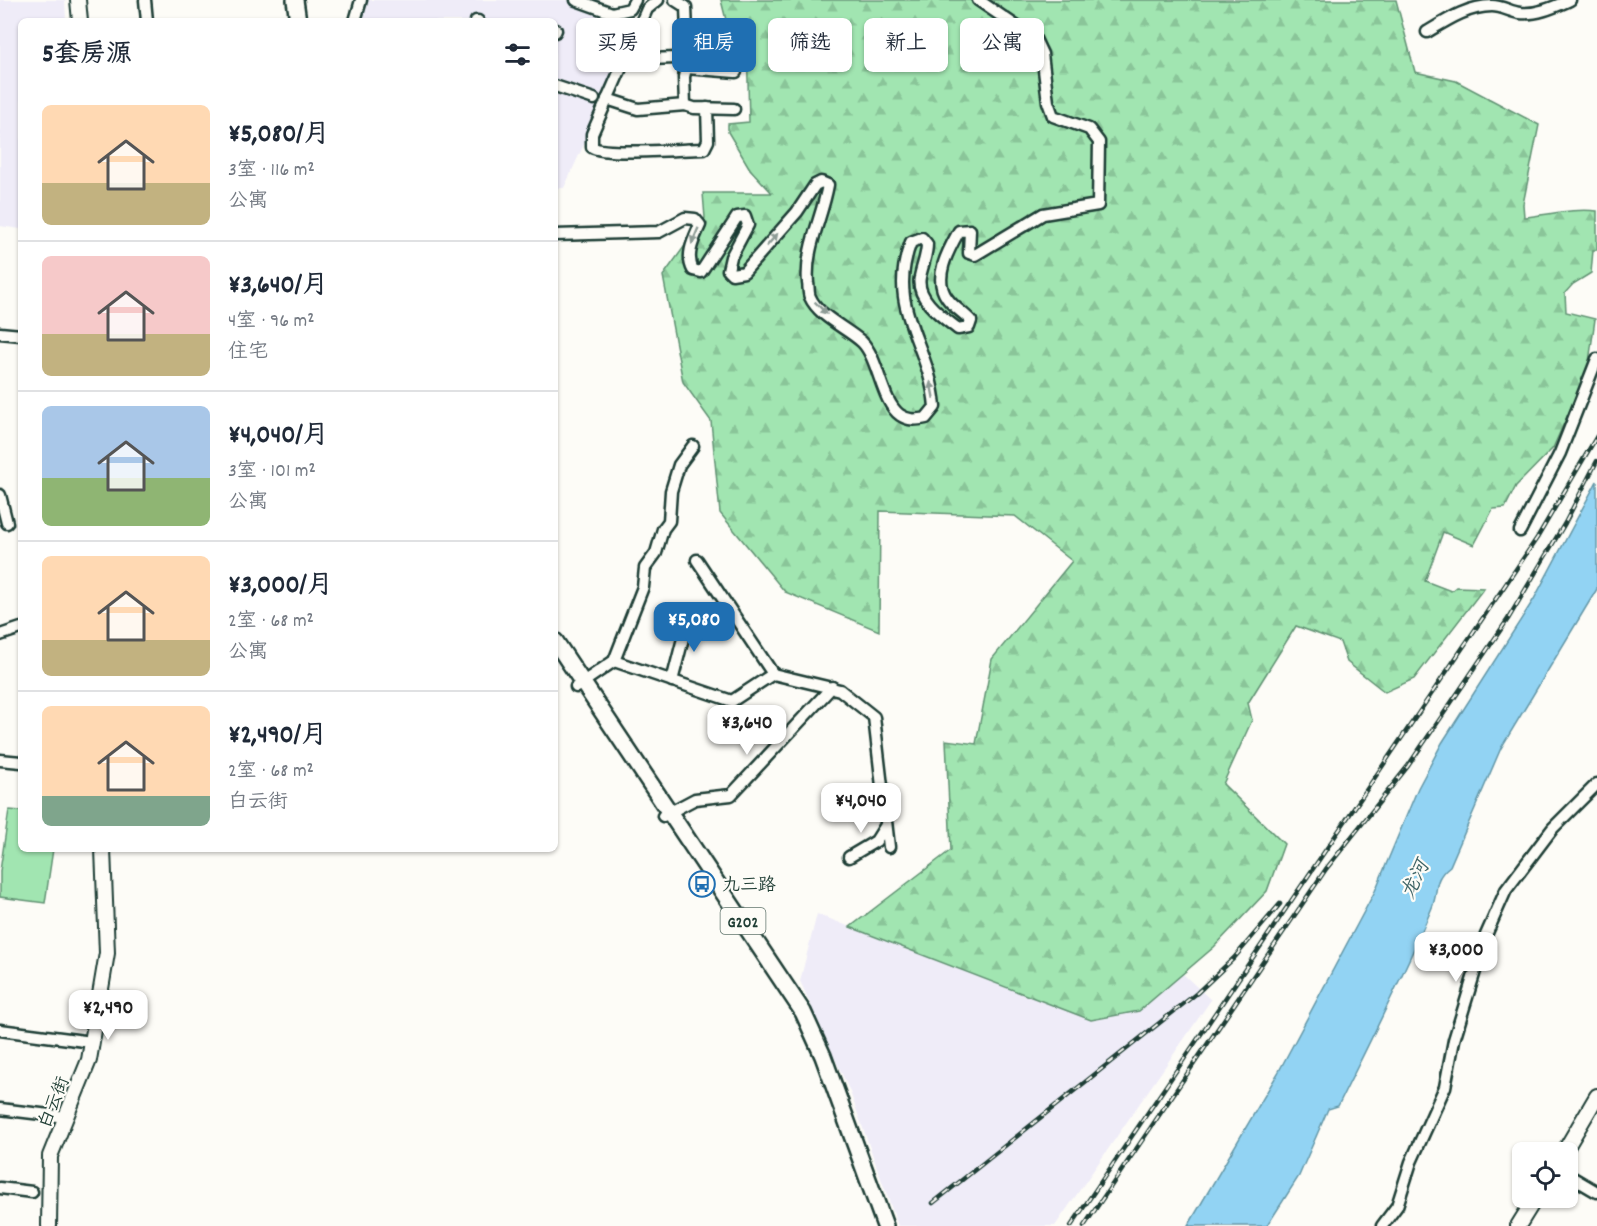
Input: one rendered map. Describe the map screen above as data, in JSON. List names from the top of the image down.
{
  "streets": {
    "highway": ["G202"],
    "main road": ["白云街"]
  },
  "water": ["龙河"],
  "places": {
    "bus stop": ["九三路"]
  },
  "page": {
    "chip": [
      "买房",
      "租房",
      "筛选",
      "新上",
      "公寓"
    ],
    "heading": "5套房源",
    "list": [
      {
        "name": "¥5,080/月",
        "note": "3室 · 116 m² · 公寓"
      },
      {
        "name": "¥3,640/月",
        "note": "4室 · 96 m² · 住宅"
      },
      {
        "name": "¥4,040/月",
        "note": "3室 · 101 m² · 公寓"
      },
      {
        "name": "¥3,000/月",
        "note": "2室 · 68 m² · 公寓"
      },
      {
        "name": "¥2,490/月",
        "note": "2室 · 68 m² · 白云街"
      }
    ],
    "price": [
      "¥5,080",
      "¥3,640",
      "¥4,040",
      "¥3,000",
      "¥2,490"
    ]
  }
}
